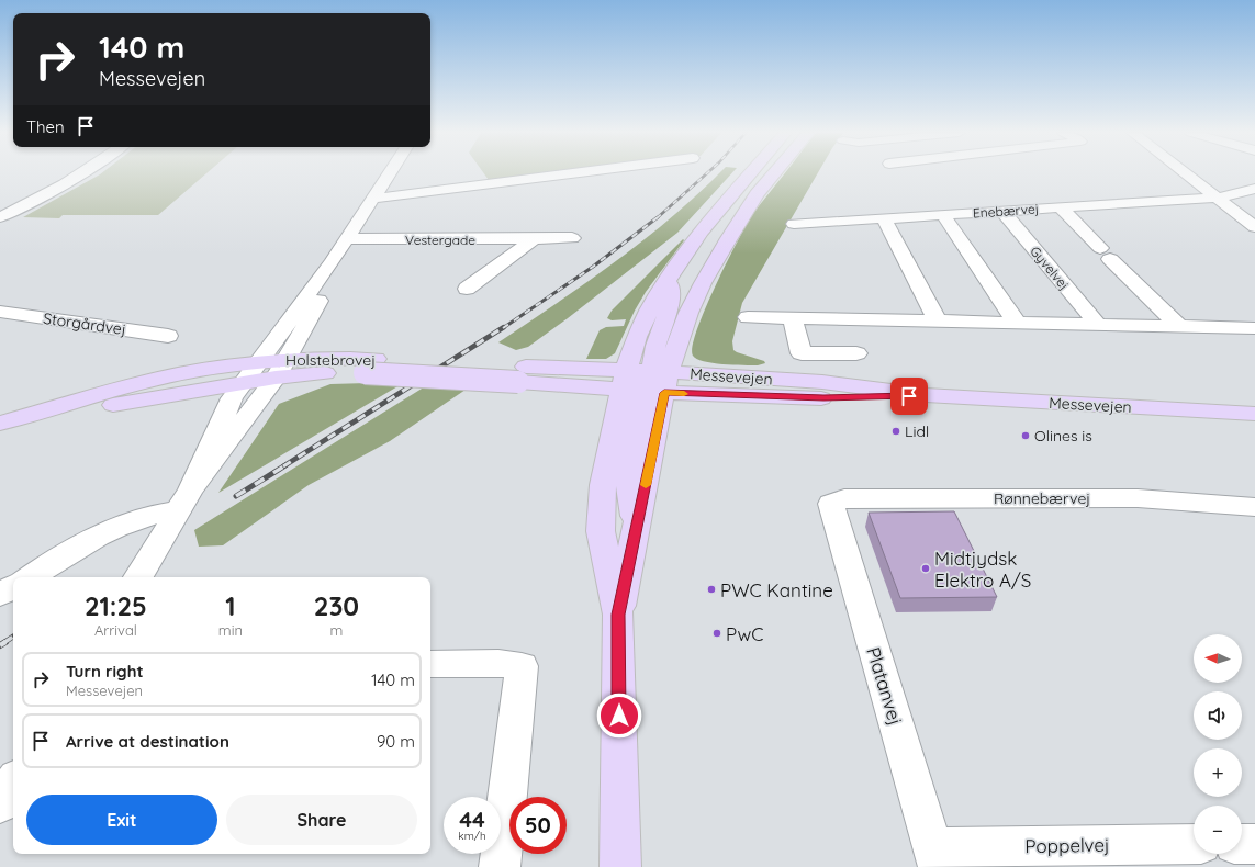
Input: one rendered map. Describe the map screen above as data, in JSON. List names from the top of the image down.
{
  "streets": {
    "main road": ["Holstebrovej", "Messevejen"],
    "street": [
      "Enebærvej",
      "Vestergade",
      "Gyvelvej",
      "Storgårdvej",
      "Rønnebærvej",
      "Platanvej",
      "Poppelvej"
    ]
  },
  "crossings": [
    ["Enebærvej", "Gyvelvej"],
    ["Holstebrovej", "Messevejen"],
    ["Rønnebærvej", "Platanvej"],
    ["Platanvej", "Poppelvej"]
  ],
  "places": [
    "Lidl",
    "Olines is",
    "Midtjydsk Elektro A/S",
    "PWC Kantine",
    "PwC"
  ],
  "north": "left",
  "page": {
    "turn": ["140 m", "Messevejen"],
    "then": "Then",
    "eta": [
      "21:25",
      "Arrival",
      "1",
      "min",
      "230",
      "m"
    ],
    "map_buttons": ["+", "−"],
    "list": [
      {
        "name": "Turn right",
        "note": "Messevejen",
        "value": "140 m"
      },
      {
        "name": "Arrive at destination",
        "value": "90 m"
      }
    ],
    "buttons": ["Exit", "Share"],
    "speed": "44 km/h",
    "limit": "50"
  }
}
